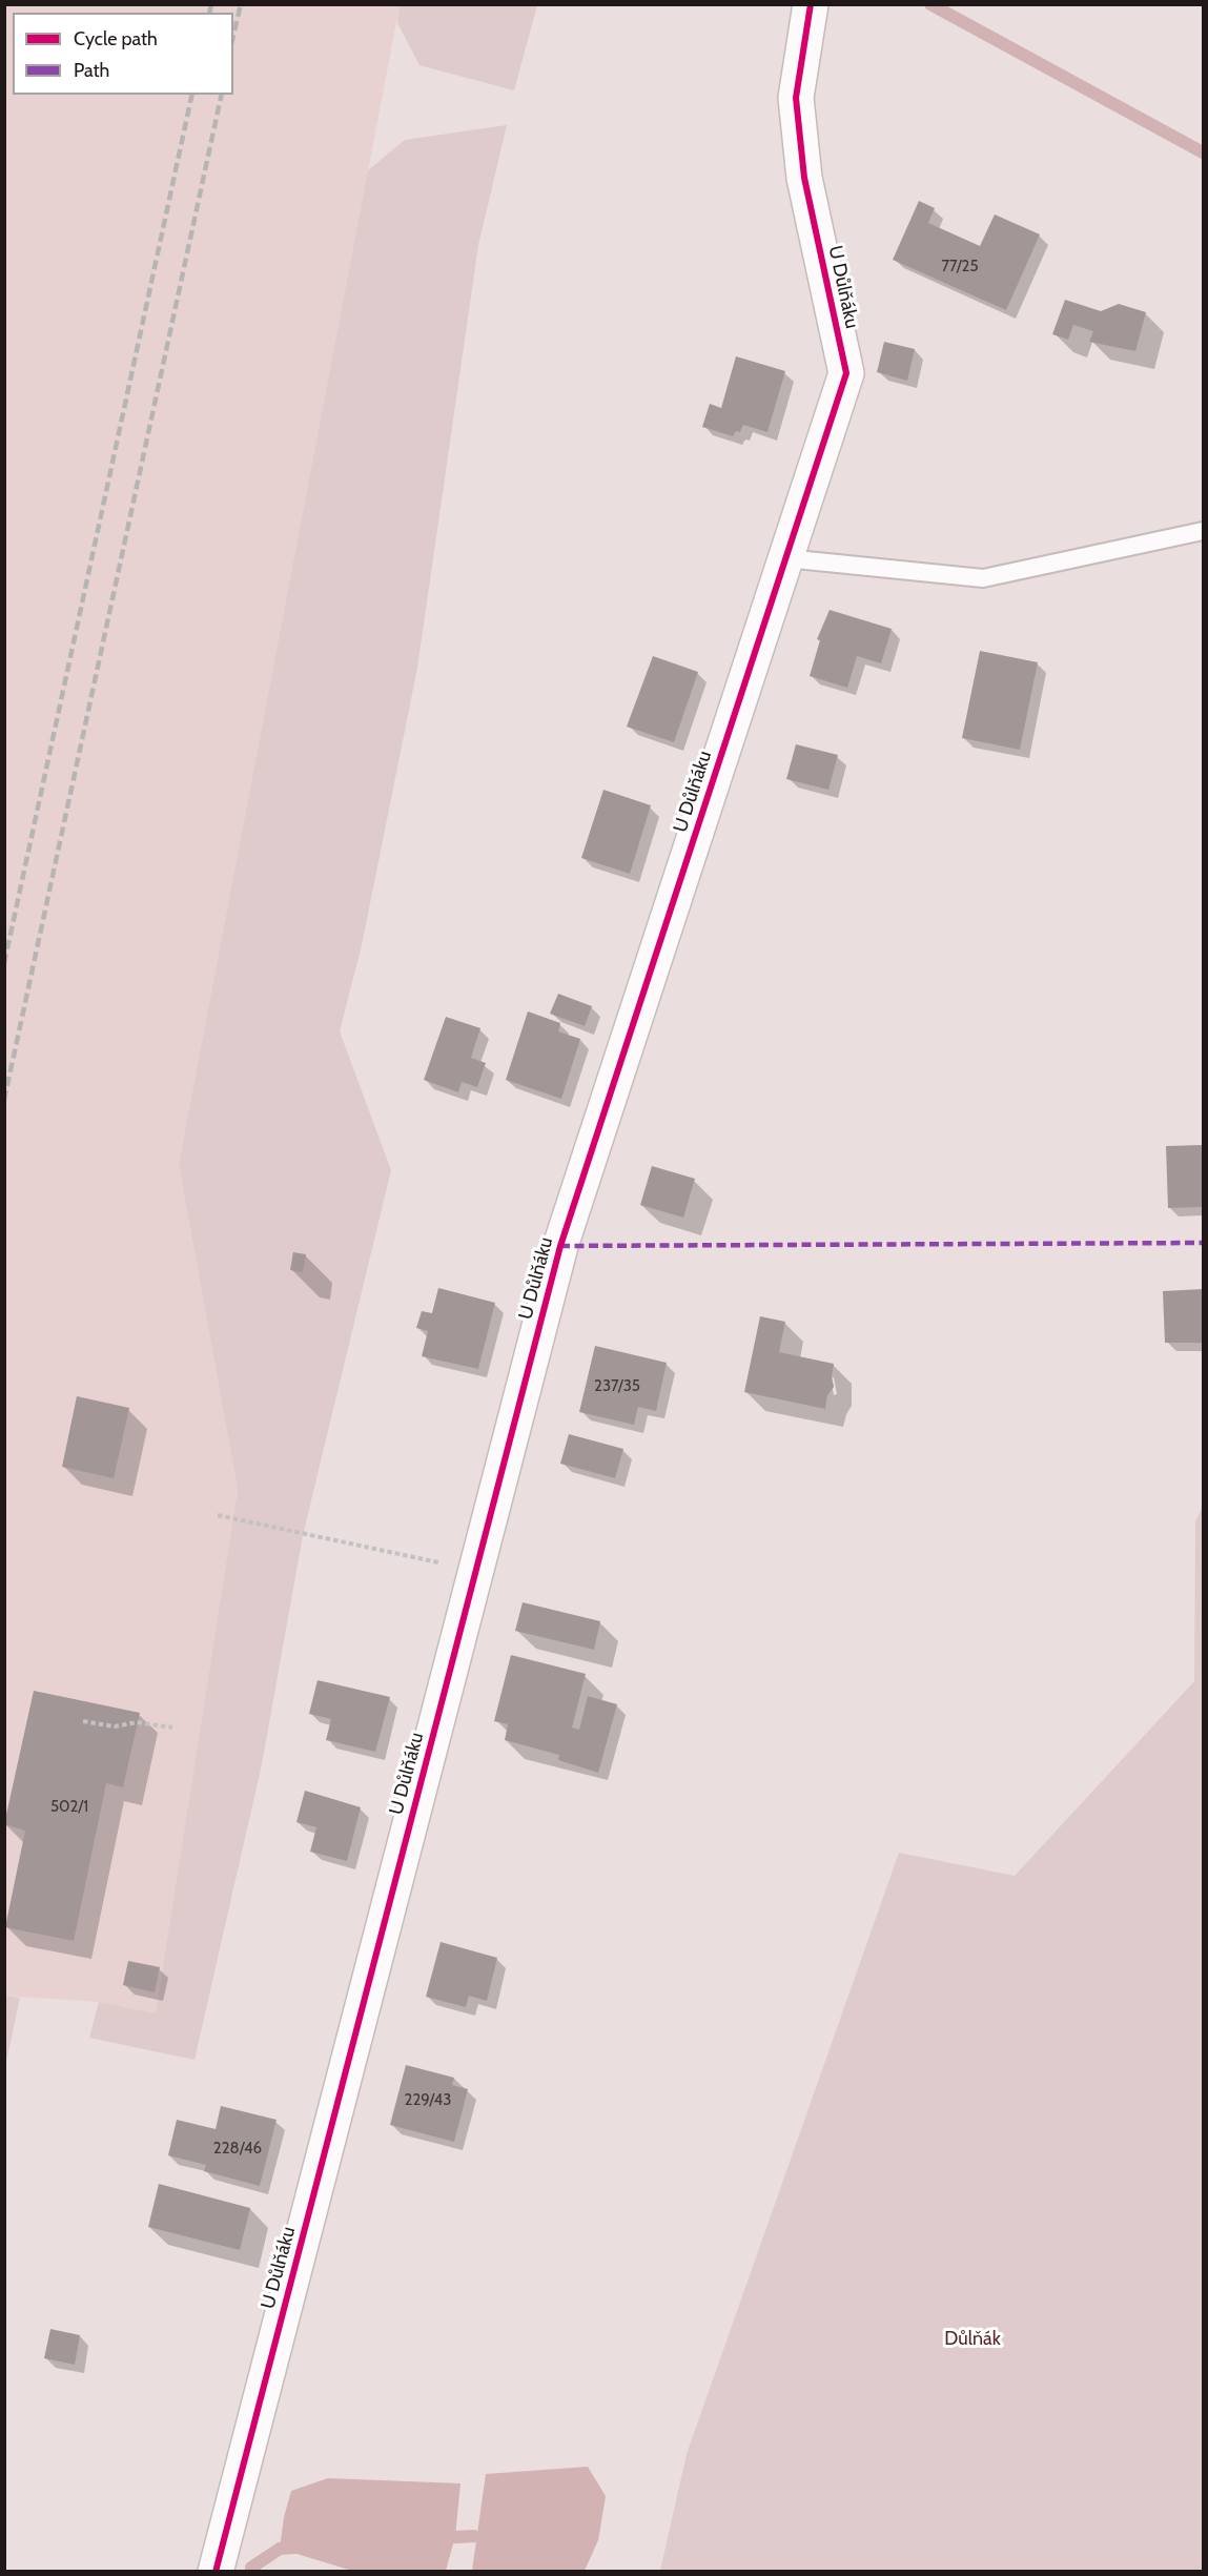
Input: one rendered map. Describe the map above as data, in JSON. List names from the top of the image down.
{
  "streets": {
    "street": ["U Důlňáku"]
  },
  "parks": ["Důlňák"],
  "house_numbers": [
    "77/25",
    "237/35",
    "502/1",
    "229/43",
    "228/46"
  ],
  "legend": ["Cycle path", "Path"]
}
